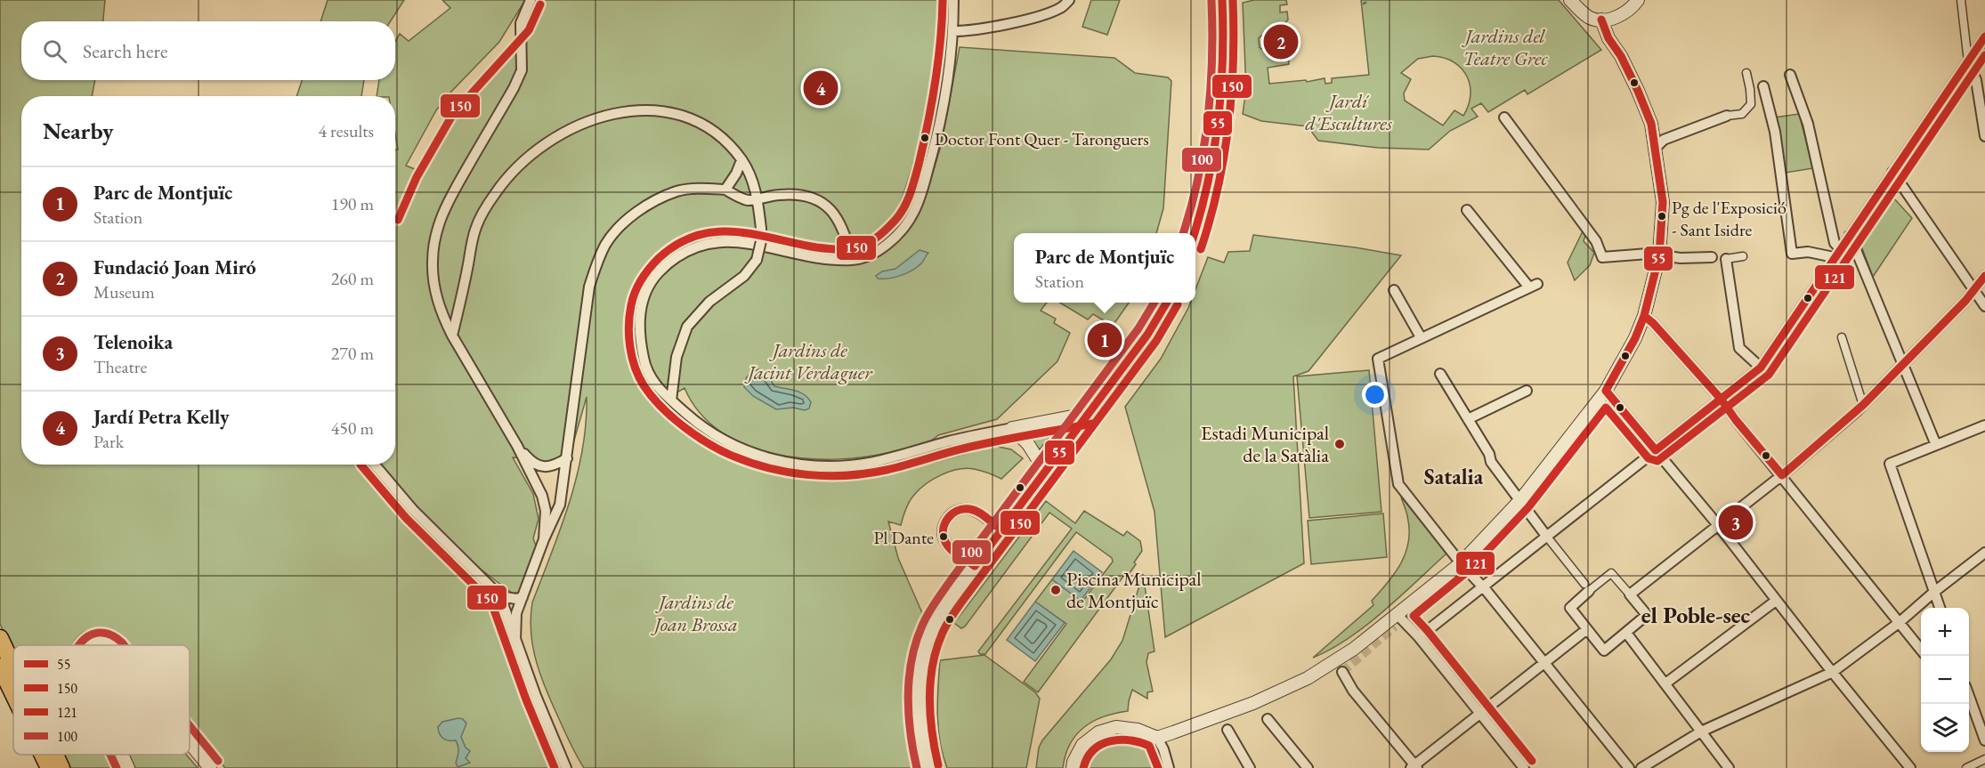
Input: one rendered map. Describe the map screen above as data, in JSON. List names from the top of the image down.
{
  "districts": ["Satalia", "el Poble-sec"],
  "parks": [
    "Jardins del Teatre Grec",
    "Jardí d'Escultures",
    "Jardins de Jacint Verdaguer",
    "Jardins de Joan Brossa"
  ],
  "places": [
    "Doctor Font Quer - Taronguers",
    "Pg de l'Exposició - Sant Isidre",
    "Estadi Municipal de la Satàlia",
    "Pl Dante",
    "Piscina Municipal de Montjuïc"
  ],
  "lines": [
    "transit line 55",
    "transit line 150",
    "transit line 100",
    "transit line 121"
  ],
  "legend": [
    "55",
    "150",
    "121",
    "100"
  ],
  "page": {
    "search": "Search here",
    "pins": [
      "2",
      "4",
      "1",
      "3"
    ],
    "heading": ["Nearby", "4 results"],
    "list": [
      {
        "mark": "1",
        "name": "Parc de Montjuïc",
        "note": "Station",
        "value": "190 m"
      },
      {
        "mark": "2",
        "name": "Fundació Joan Miró",
        "note": "Museum",
        "value": "260 m"
      },
      {
        "mark": "3",
        "name": "Telenoika",
        "note": "Theatre",
        "value": "270 m"
      },
      {
        "mark": "4",
        "name": "Jardí Petra Kelly",
        "note": "Park",
        "value": "450 m"
      }
    ],
    "popup": ["Parc de Montjuïc", "Station"],
    "map_buttons": ["+", "−"]
  }
}
